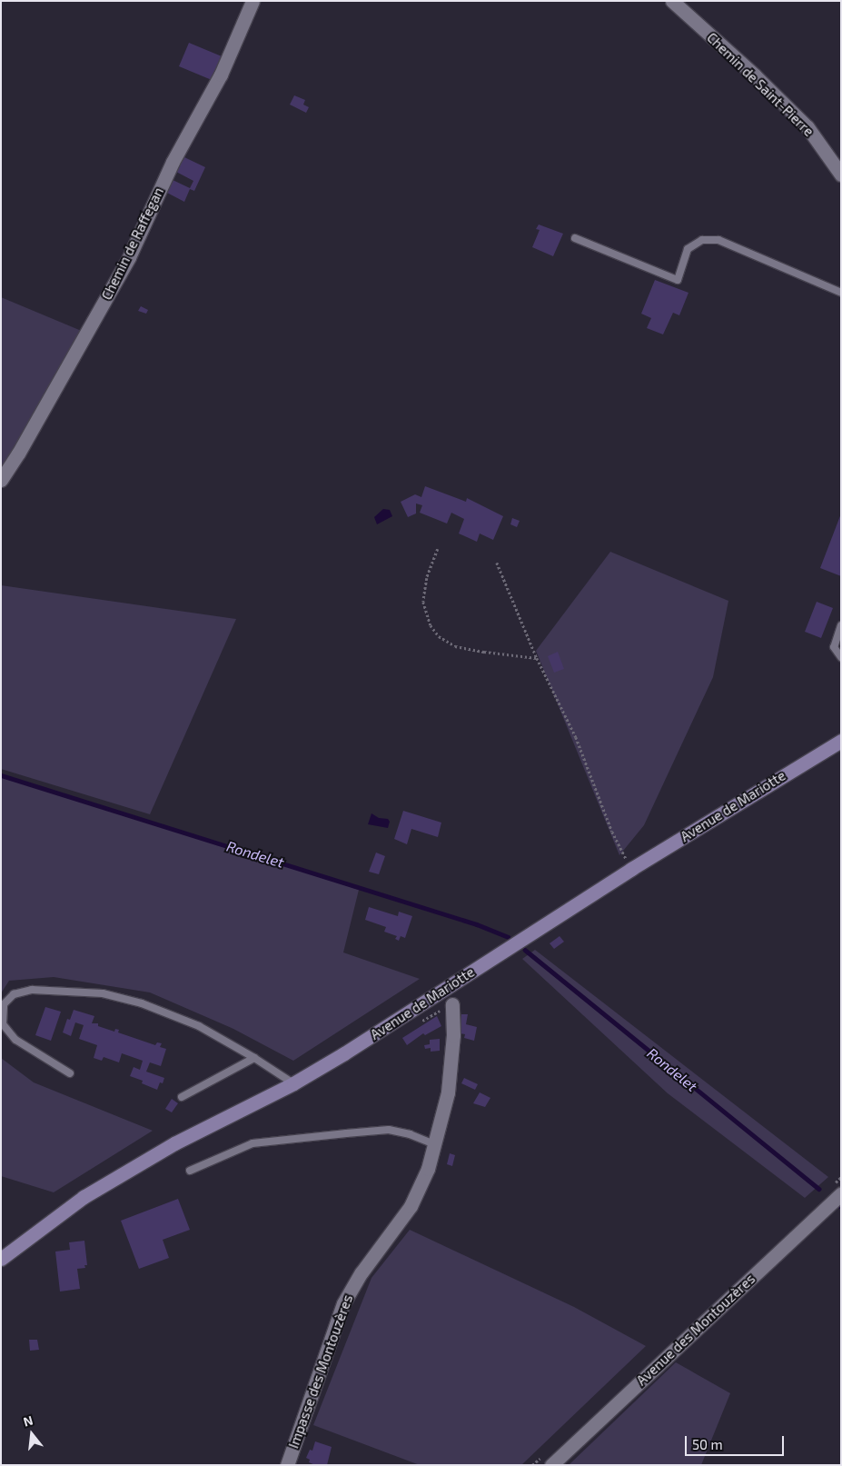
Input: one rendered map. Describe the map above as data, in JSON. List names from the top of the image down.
{
  "streets": {
    "main road": ["Avenue de Mariotte"],
    "street": [
      "Chemin de Saint-Pierre",
      "Chemin de Raffegan",
      "Avenue des Montouzères",
      "Impasse des Montouzères"
    ]
  },
  "water": ["Rondelet"],
  "scale_bar": "50 m",
  "north": "top"
}
